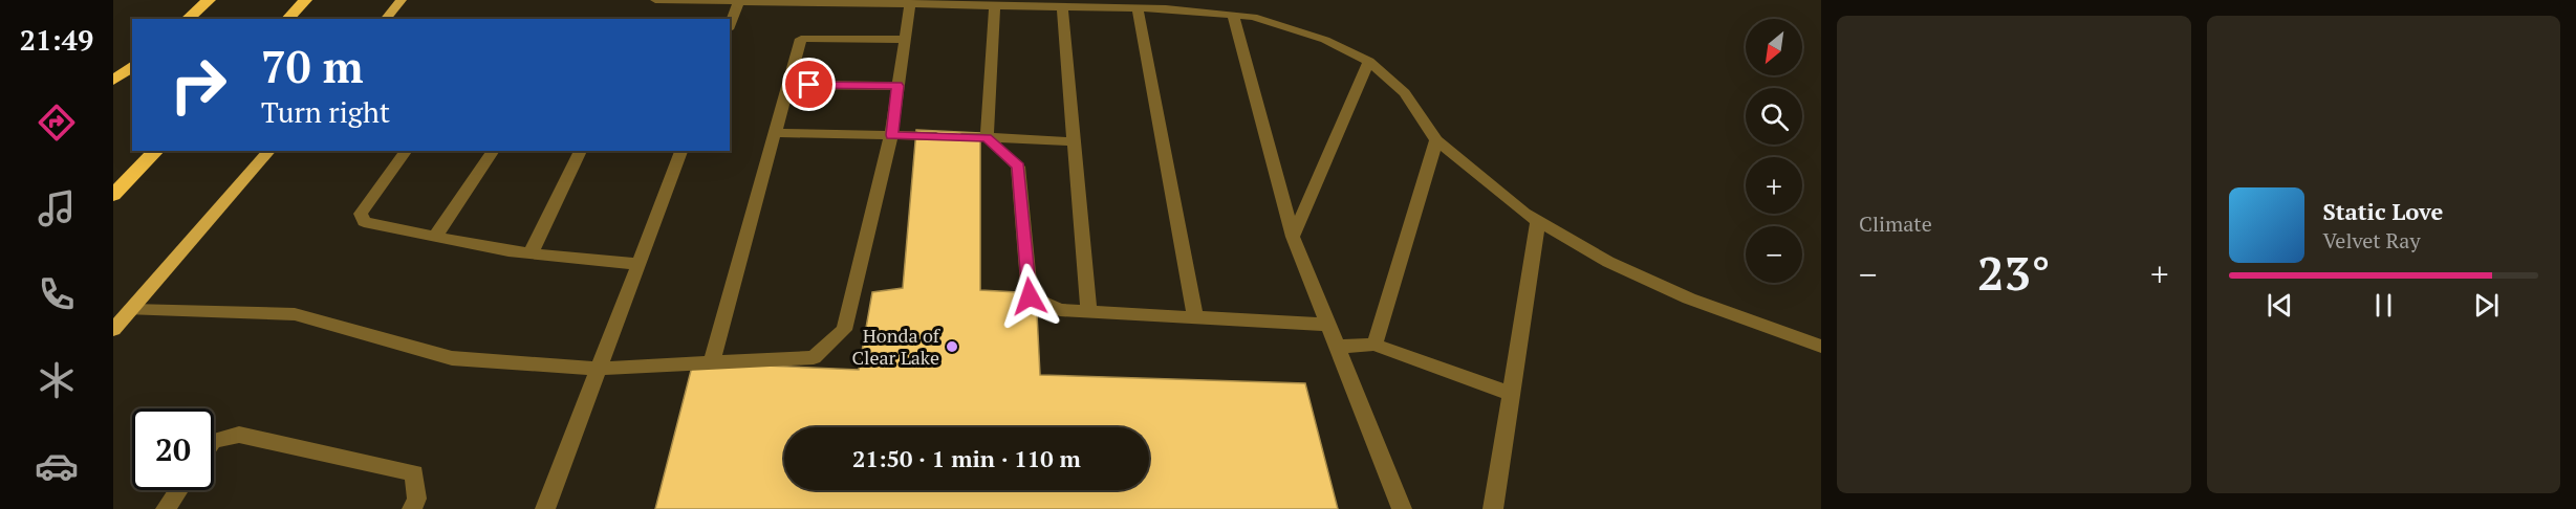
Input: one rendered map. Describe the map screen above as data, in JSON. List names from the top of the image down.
{
  "places": ["Honda of Clear Lake"],
  "north": "bottom left",
  "page": {
    "tabs": "21:49",
    "tile": "Climate",
    "map_buttons": ["+", "−"],
    "turn": ["70 m", "Turn right"],
    "song": ["Static Love", "Velvet Ray"],
    "heat": ["−", "23°", "+"],
    "limit": "20",
    "trip": "21:50 · 1 min · 110 m"
  }
}
